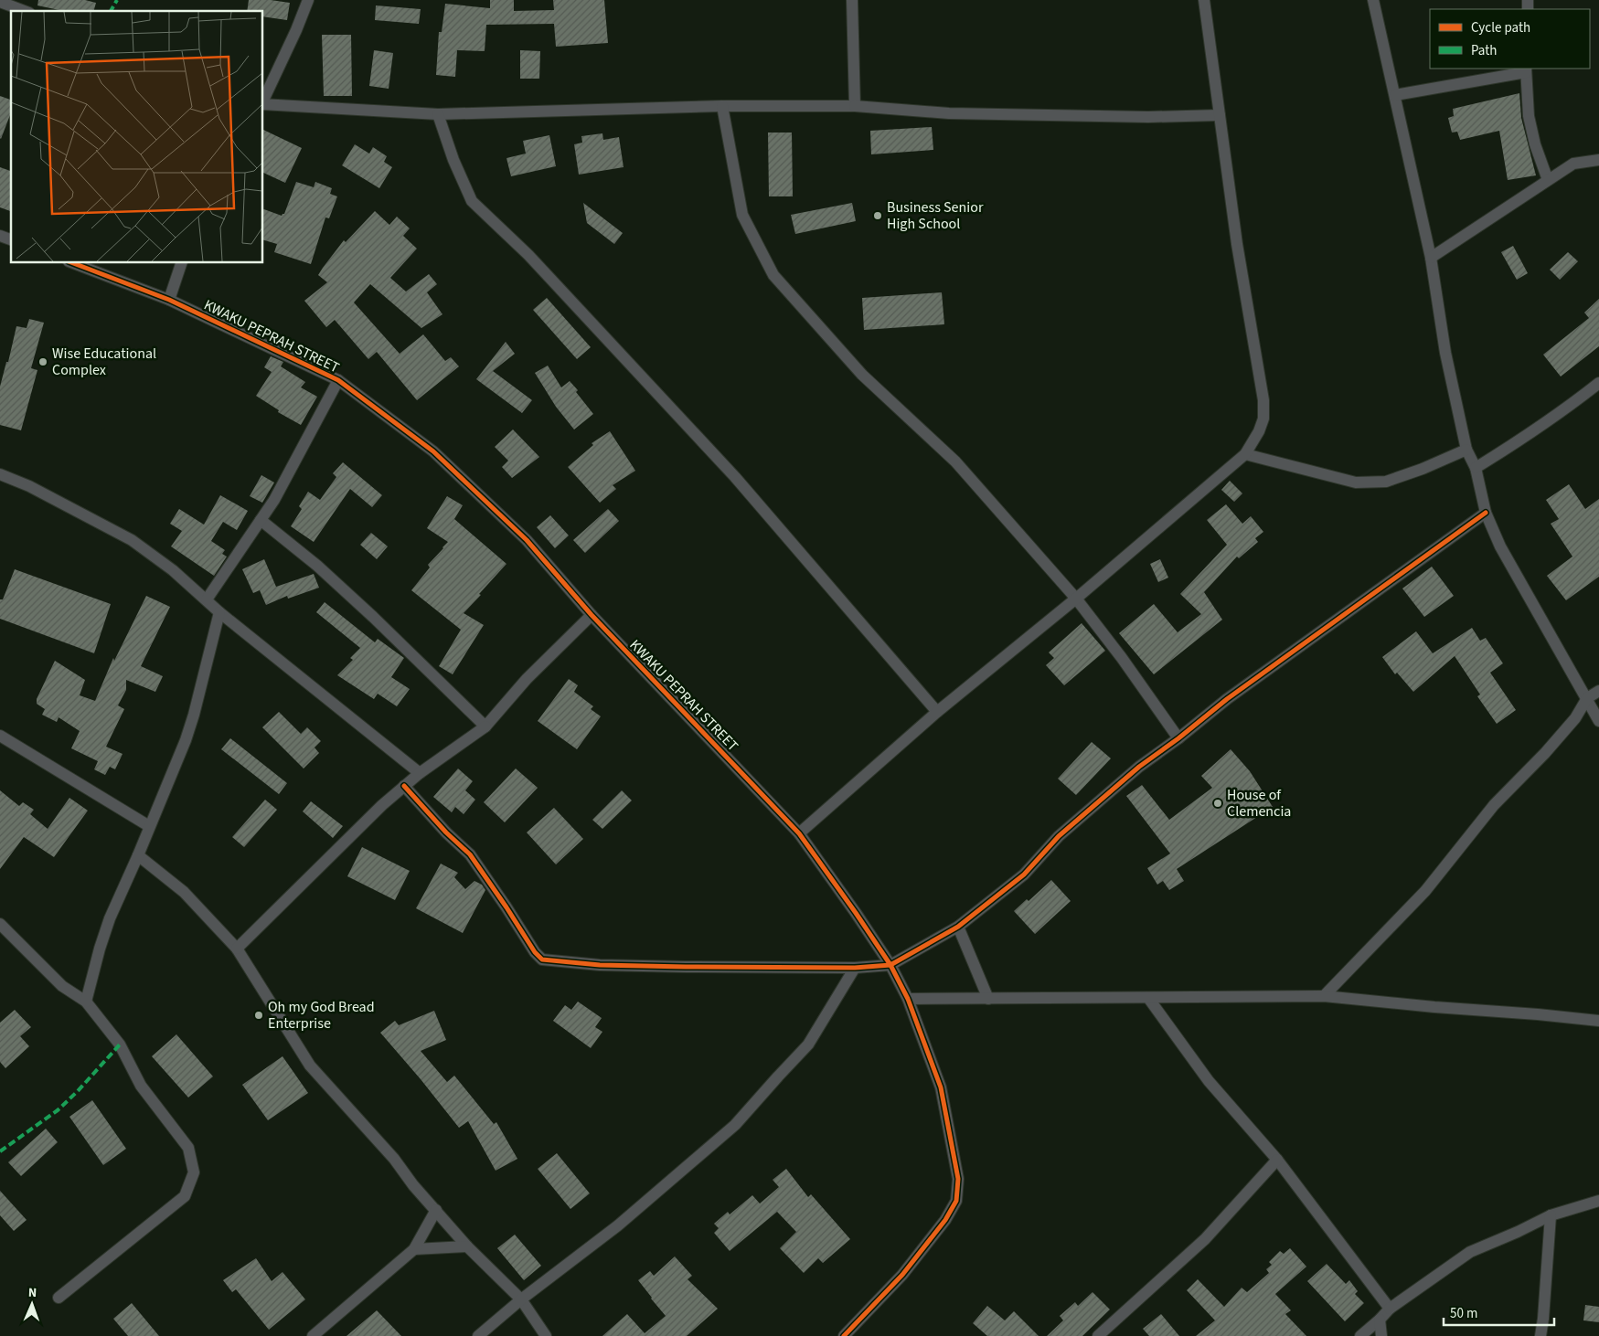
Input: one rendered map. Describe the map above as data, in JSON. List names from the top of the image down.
{
  "streets": {
    "street": ["KWAKU PEPRAH STREET"]
  },
  "places": [
    "Business Senior High School",
    "Wise Educational Complex",
    "House of Clemencia",
    "Oh my God Bread Enterprise"
  ],
  "legend": ["Cycle path", "Path"],
  "scale_bar": "50 m",
  "north": "top"
}
